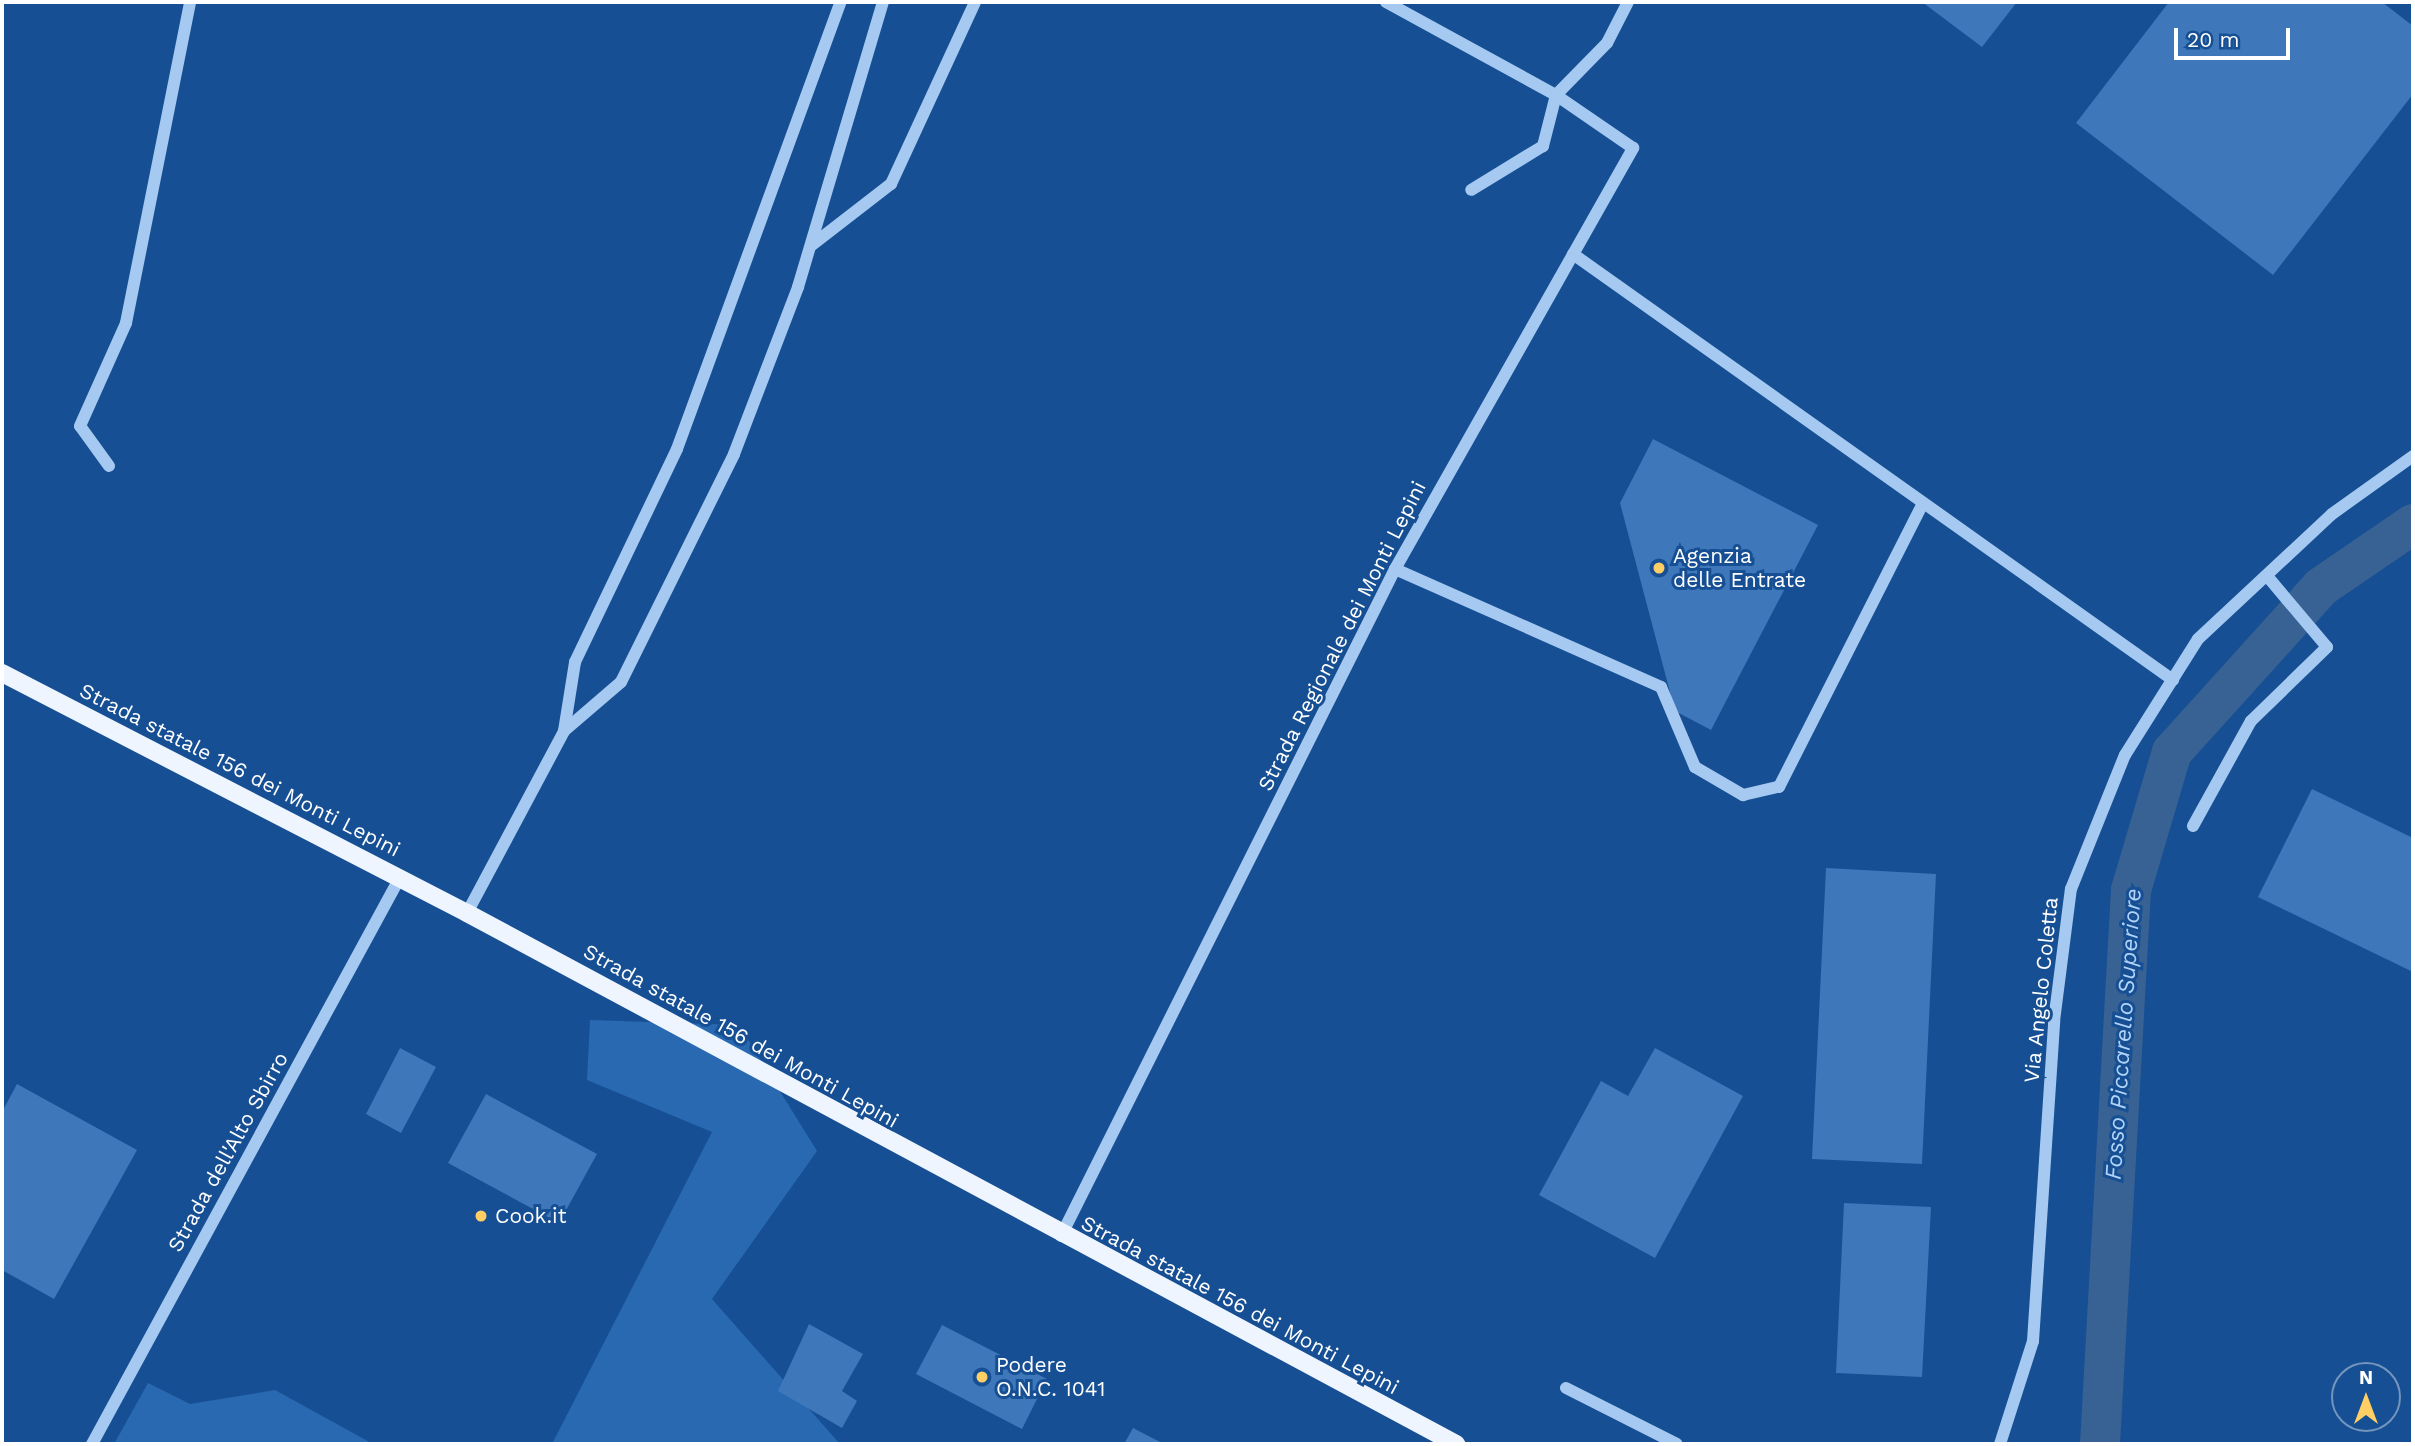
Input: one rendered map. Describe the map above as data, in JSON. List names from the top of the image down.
{
  "streets": {
    "main road": ["Strada statale 156 dei Monti Lepini"],
    "street": ["Strada Regionale dei Monti Lepini", "Via Angelo Coletta", "Strada dell'Alto Sbirro"]
  },
  "crossings": [
    ["Strada Regionale dei Monti Lepini", "Strada statale 156 dei Monti Lepini"],
    ["Strada statale 156 dei Monti Lepini", "Strada dell'Alto Sbirro"]
  ],
  "water": ["Fosso Piccarello Superiore"],
  "places": ["Agenzia delle Entrate", "Cook.it", "Podere O.N.C. 1041"],
  "scale_bar": "20 m",
  "north": "top"
}
